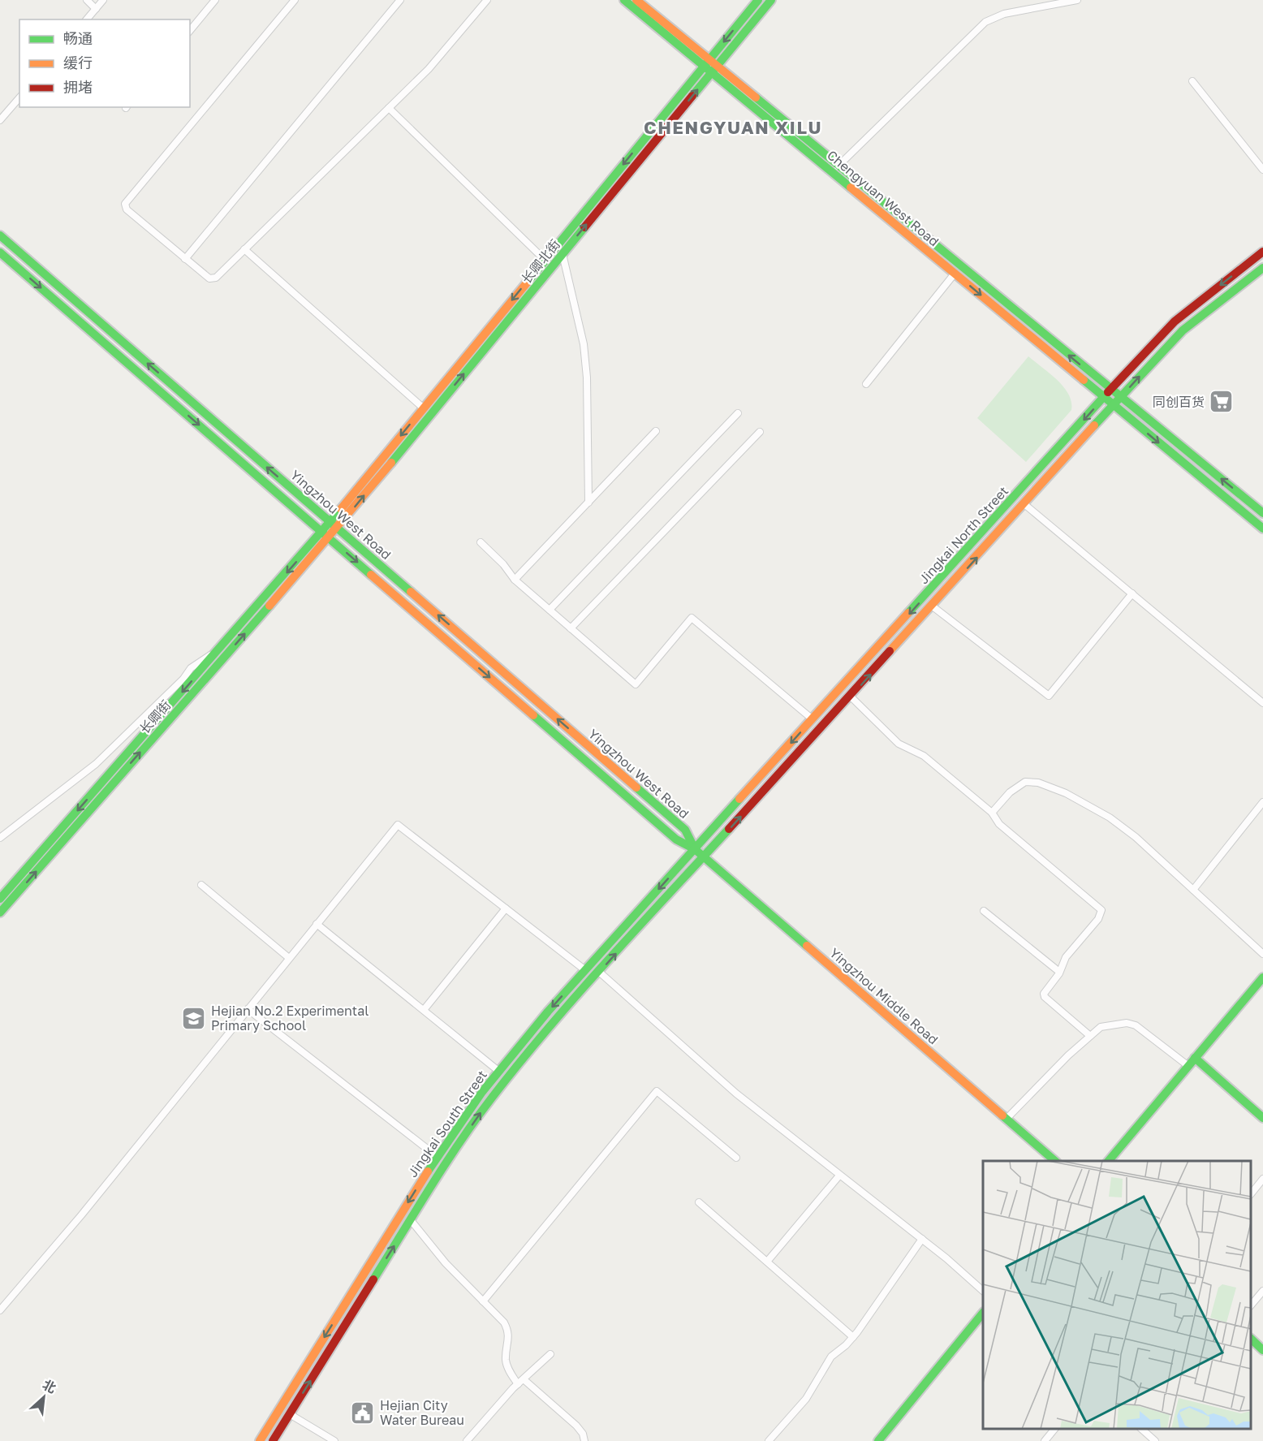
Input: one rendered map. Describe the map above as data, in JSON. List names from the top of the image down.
{
  "streets": {
    "main road": [
      "Chengyuan West Road",
      "长卿北街",
      "Yingzhou West Road",
      "Jingkai North Street",
      "长卿街",
      "Yingzhou Middle Road",
      "Jingkai South Street"
    ]
  },
  "crossings": [
    ["Chengyuan West Road", "长卿北街"],
    ["Chengyuan West Road", "Jingkai North Street"],
    ["长卿北街", "Yingzhou West Road"],
    ["长卿北街", "长卿街"],
    ["Yingzhou West Road", "Jingkai North Street"],
    ["Yingzhou West Road", "长卿街"],
    ["Yingzhou West Road", "Yingzhou Middle Road"],
    ["Yingzhou West Road", "Jingkai South Street"],
    ["Jingkai North Street", "Yingzhou Middle Road"],
    ["Jingkai North Street", "Jingkai South Street"],
    ["Yingzhou Middle Road", "Jingkai South Street"]
  ],
  "districts": ["CHENGYUAN XILU"],
  "places": {
    "supermarket": ["同创百货"],
    "school or university": ["Hejian No.2 Experimental Primary School"],
    "public building": ["Hejian City Water Bureau"]
  },
  "legend": ["畅通", "缓行", "拥堵"],
  "north": "top right"
}
